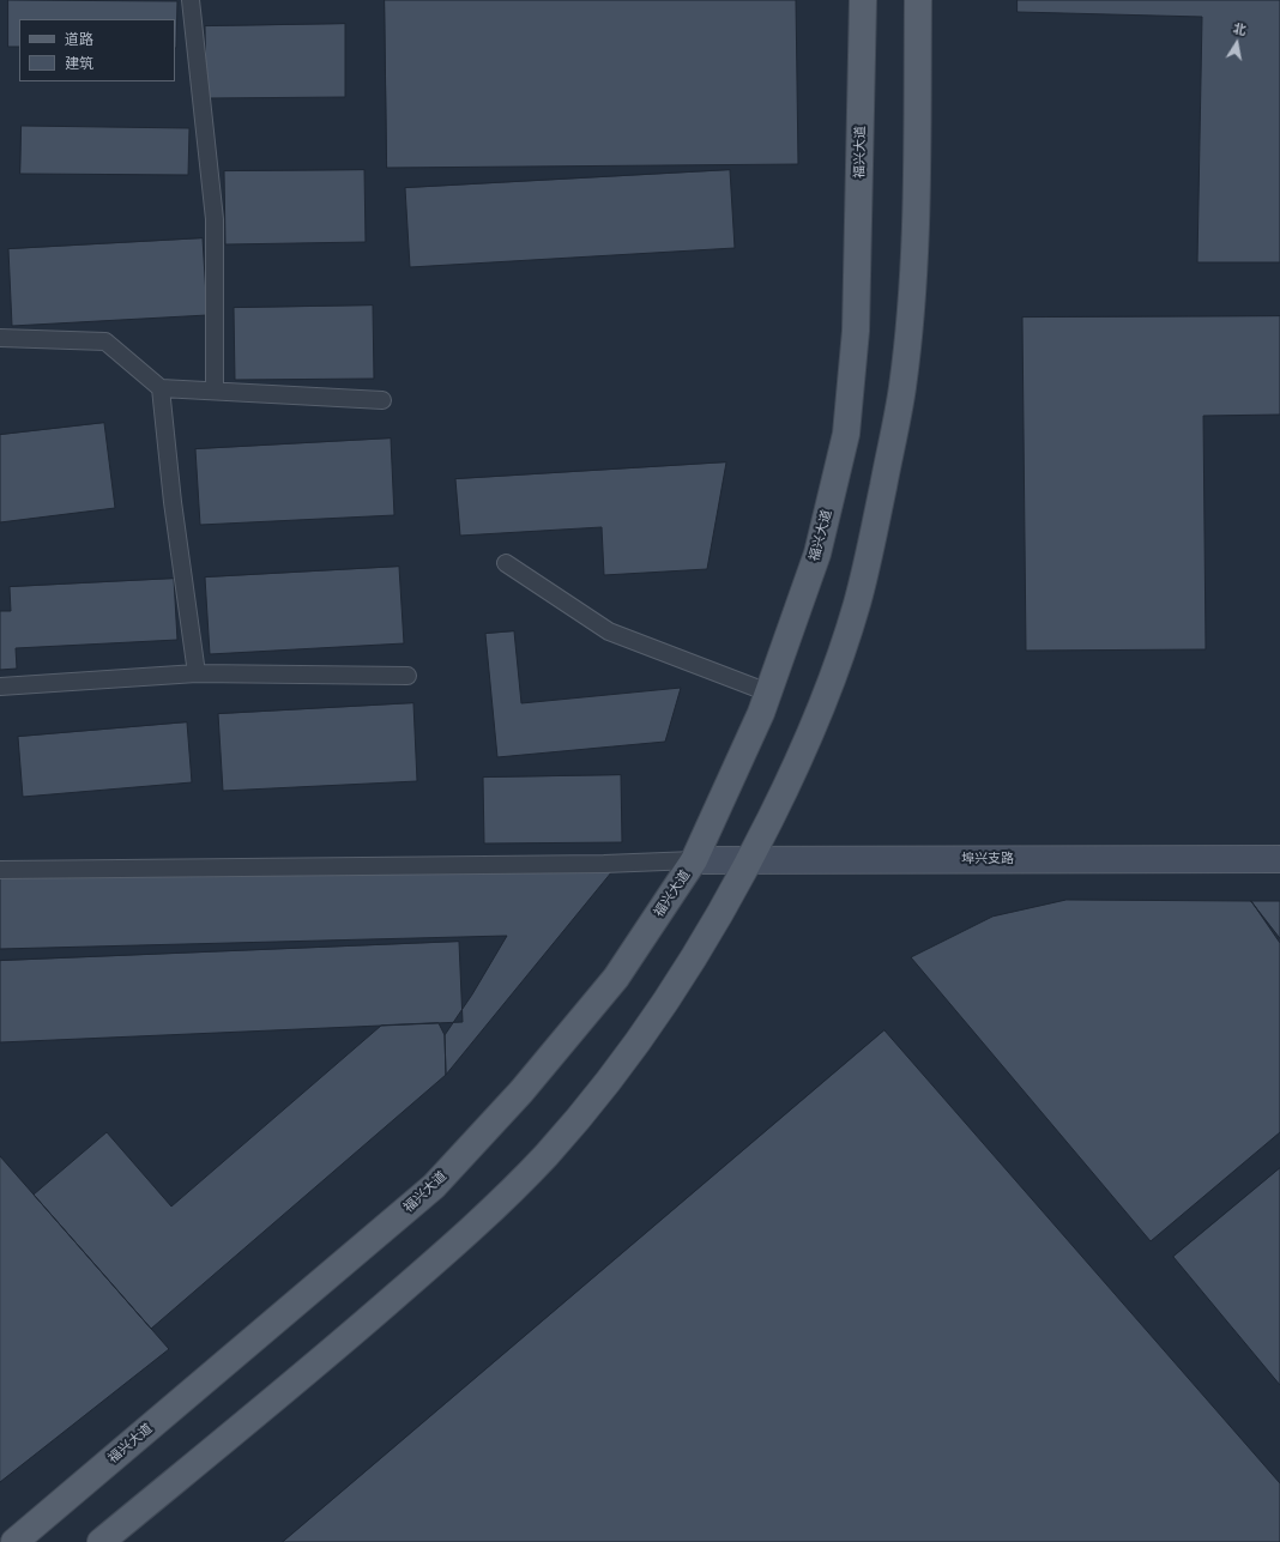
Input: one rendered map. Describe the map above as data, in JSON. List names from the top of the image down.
{
  "streets": {
    "main road": ["福兴大道"],
    "street": ["埠兴支路"]
  },
  "crossings": [
    ["福兴大道", "埠兴支路"]
  ],
  "legend": ["道路", "建筑"],
  "north": "top"
}
